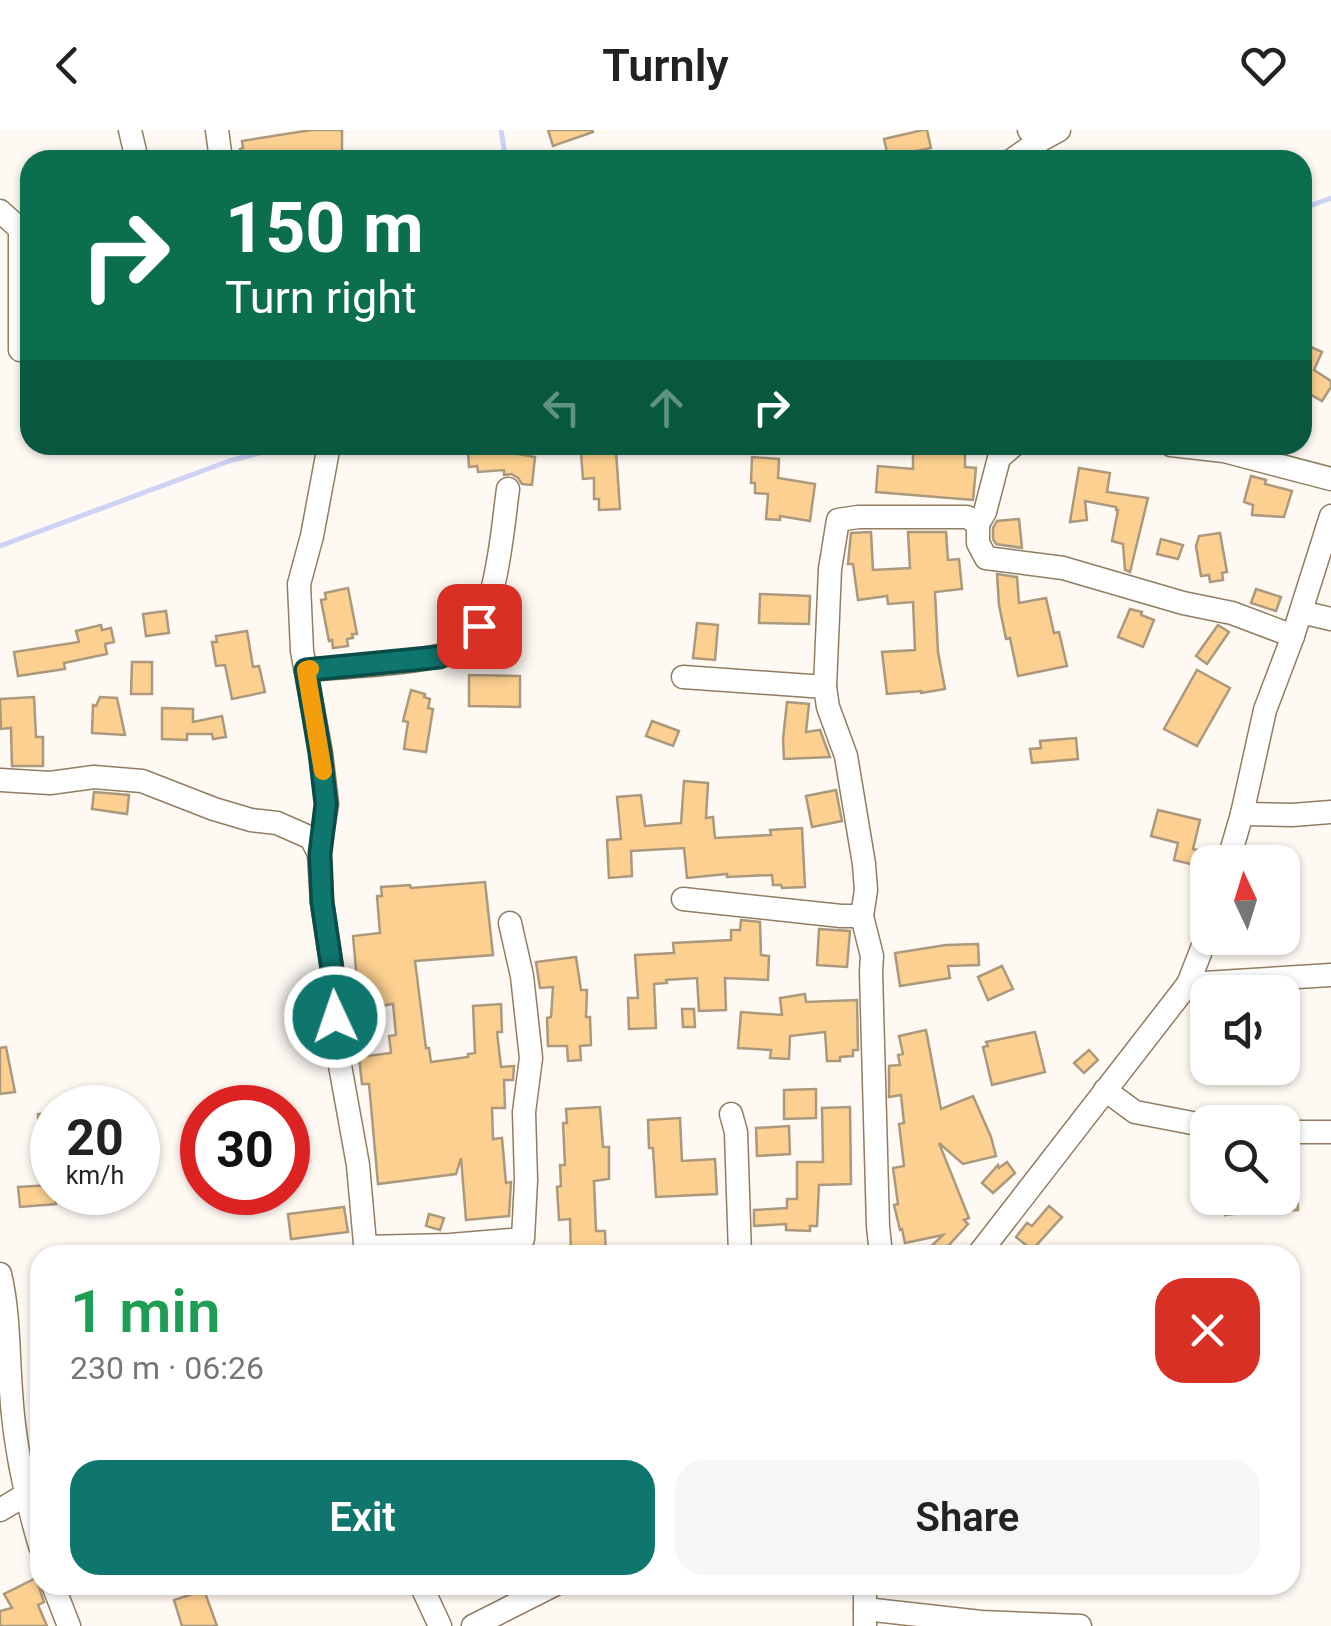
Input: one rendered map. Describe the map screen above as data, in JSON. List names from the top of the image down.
{
  "north": "top",
  "page": {
    "header": "Turnly",
    "turn": ["150 m", "Turn right"],
    "speed": "20 km/h",
    "limit": "30",
    "heading": ["1 min", "230 m · 06:26"],
    "buttons": ["Exit", "Share"]
  }
}
